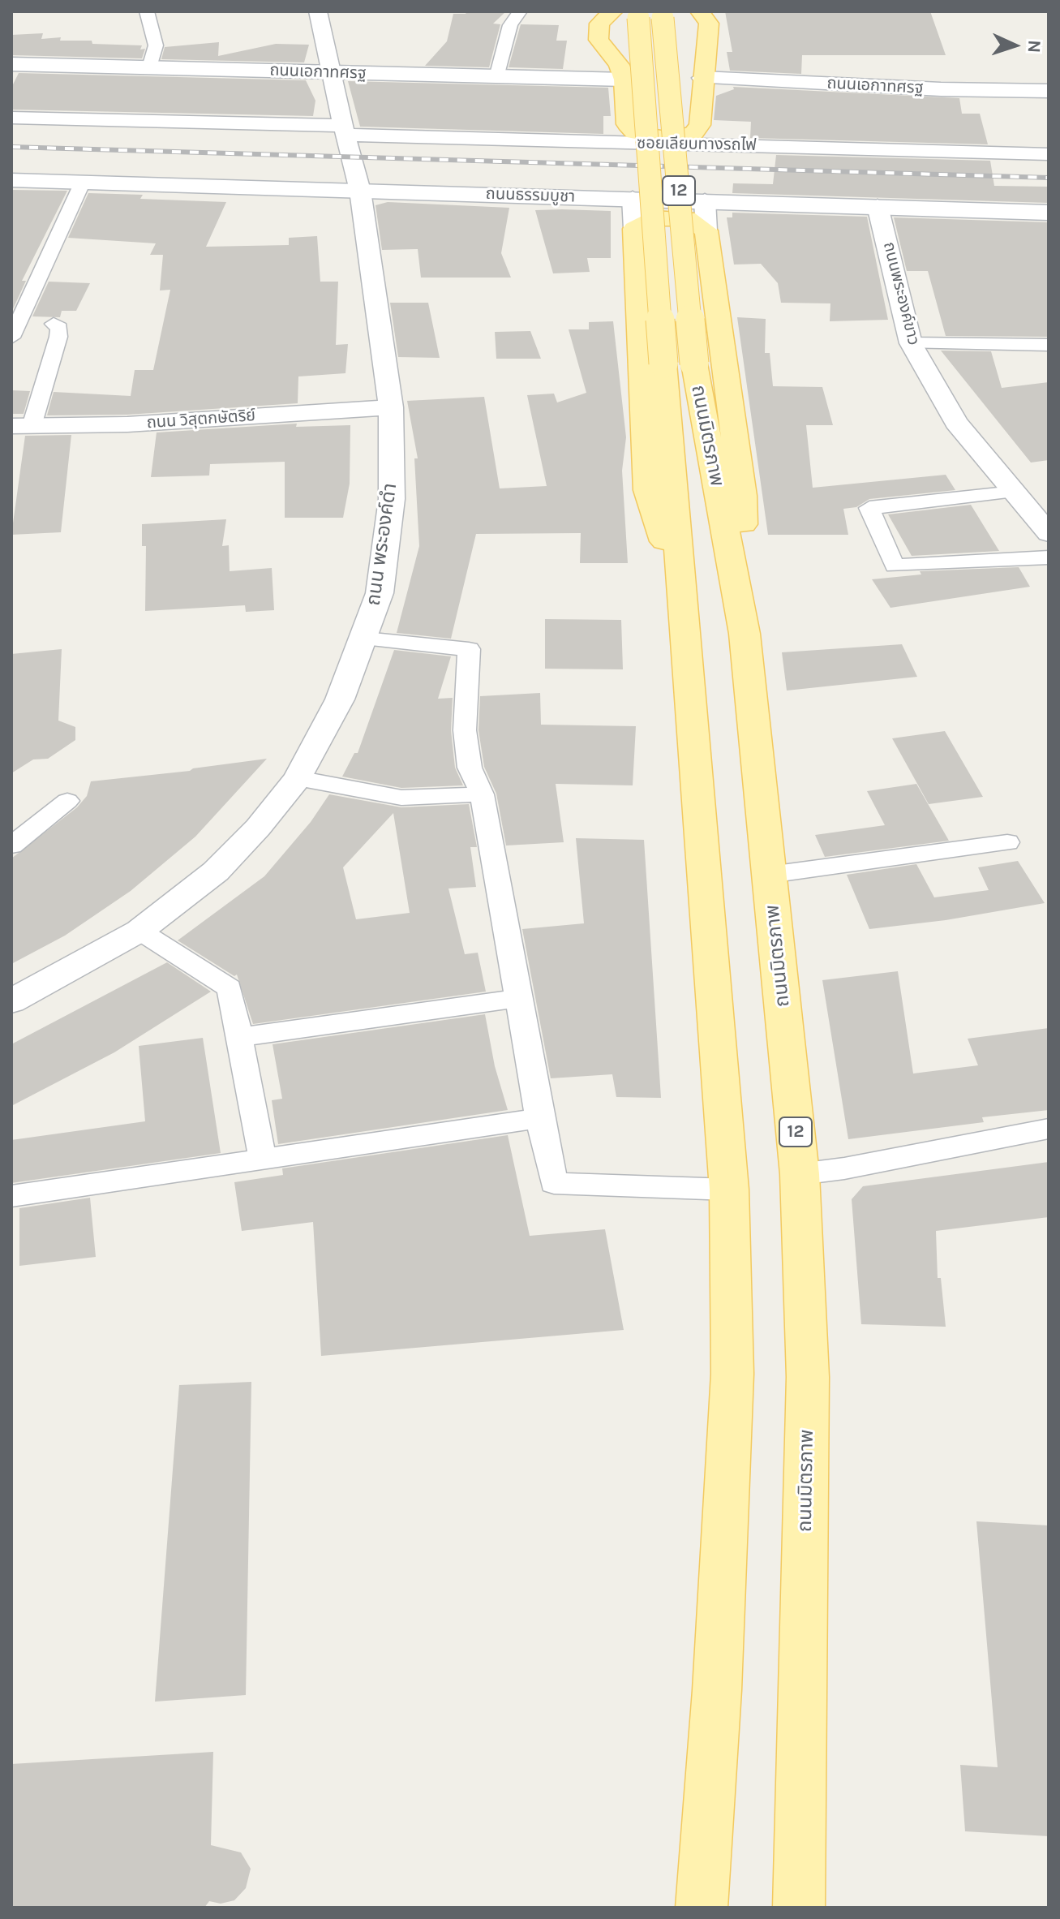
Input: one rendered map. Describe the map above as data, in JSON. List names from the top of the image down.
{
  "streets": {
    "main road": [
      "ถนนเอกาทศรฐ",
      "12",
      "ถนนธรรมบูชา",
      "ถนนมิตรภาพ"
    ],
    "street": [
      "ซอยเลียบทางรถไฟ",
      "ถนนพระองค์ขาว",
      "ถนน วิสุตกษัตริย์",
      "ถนน พระองค์ดำ"
    ]
  },
  "crossings": [
    ["ถนนเอกาทศรฐ", "ถนน พระองค์ดำ"],
    ["ซอยเลียบทางรถไฟ", "ถนน พระองค์ดำ"],
    ["ถนนธรรมบูชา", "ถนนพระองค์ขาว"],
    ["ถนนธรรมบูชา", "ถนน พระองค์ดำ"],
    ["ถนน วิสุตกษัตริย์", "ถนน พระองค์ดำ"]
  ],
  "north": "right"
}
